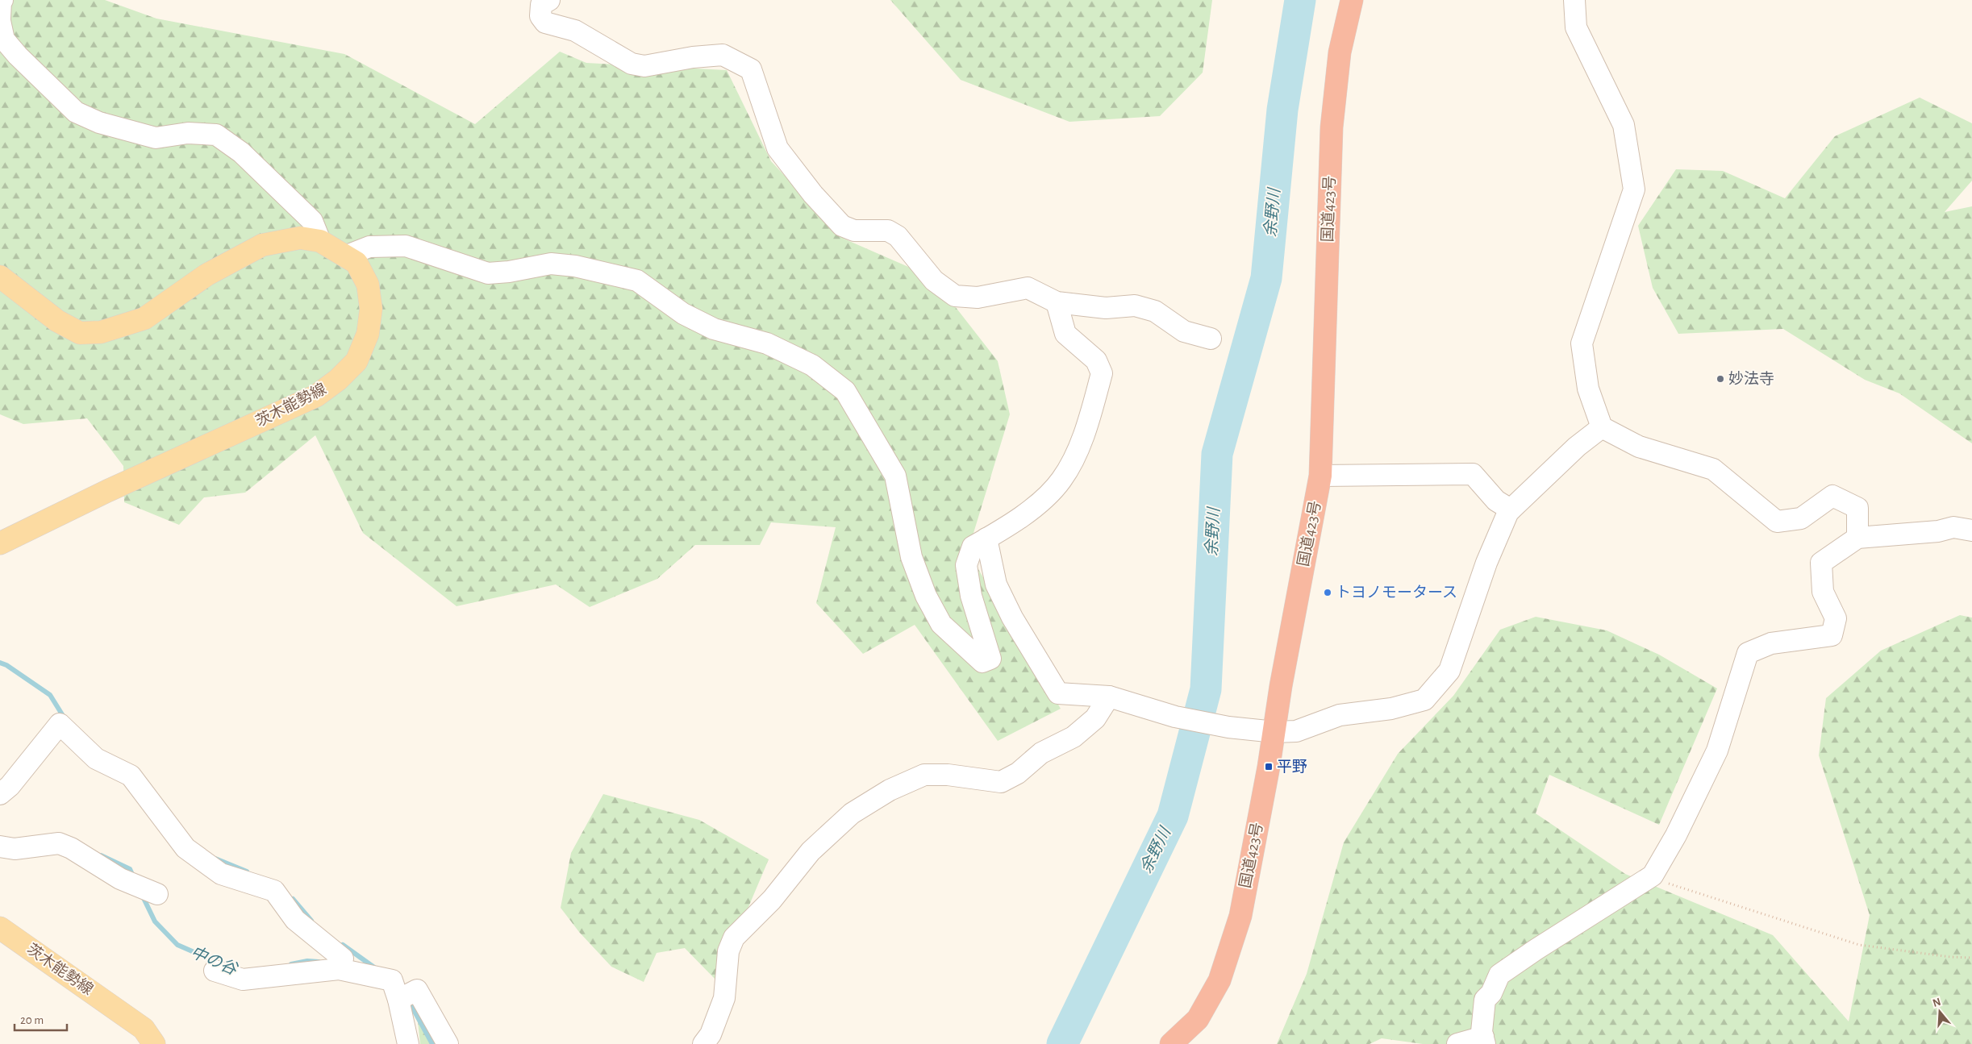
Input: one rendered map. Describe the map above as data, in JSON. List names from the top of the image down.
{
  "streets": {
    "highway": ["国道423号"],
    "main road": ["茨木能勢線"]
  },
  "water": ["余野川", "中の谷"],
  "places": {
    "other": ["妙法寺", "トヨノモータース"],
    "transit": ["平野"]
  },
  "scale_bar": "20 m",
  "north": "top"
}
